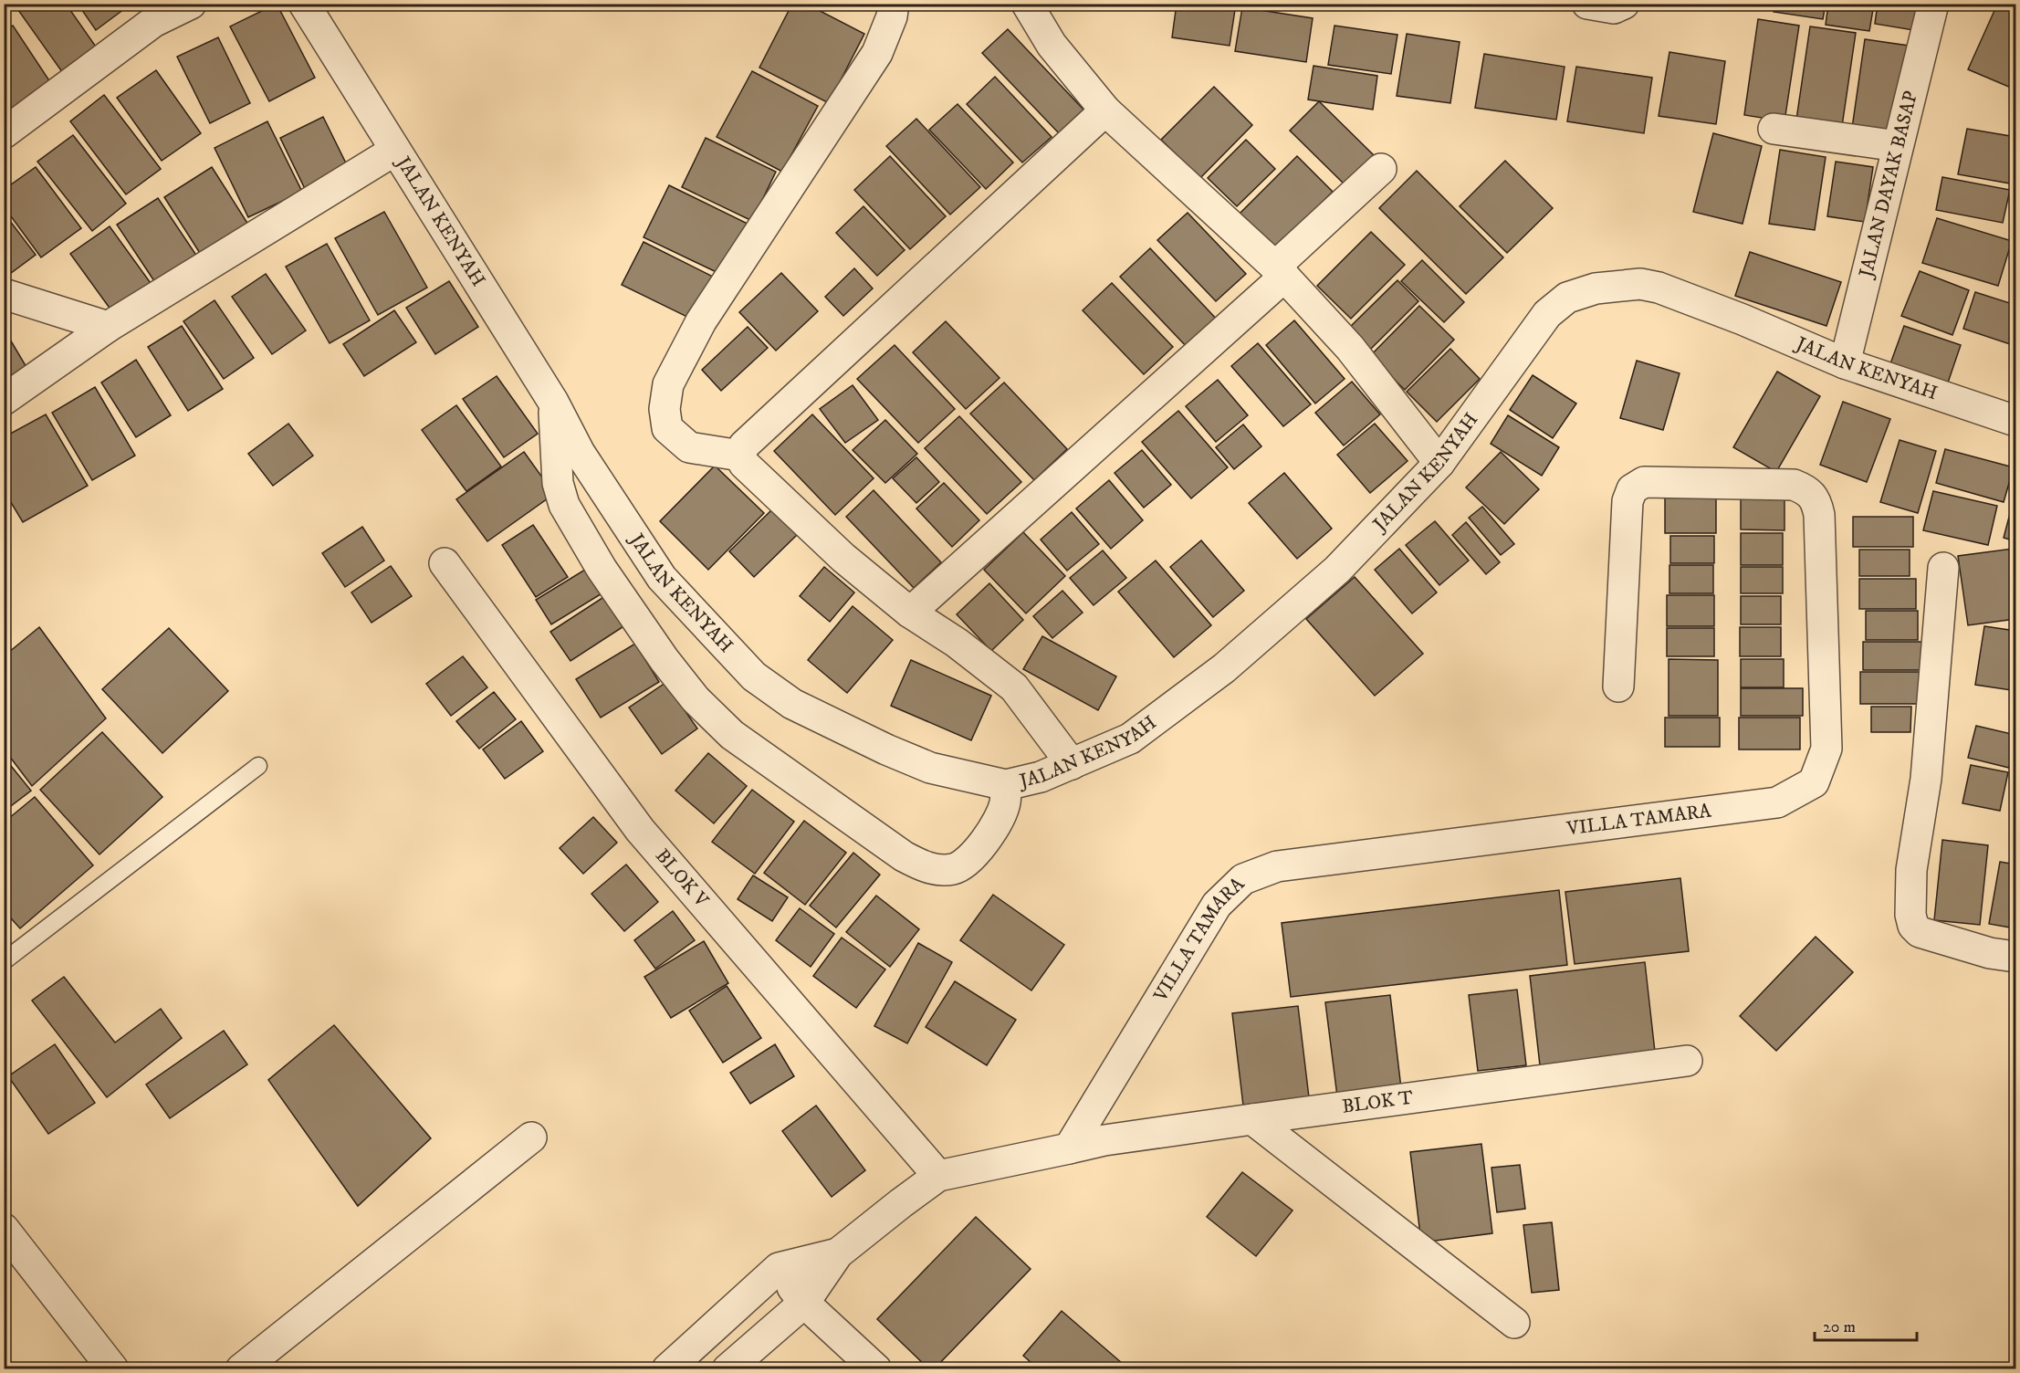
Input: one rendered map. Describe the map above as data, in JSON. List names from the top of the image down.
{
  "streets": {
    "street": [
      "JALAN DAYAK BASAP",
      "JALAN KENYAH",
      "VILLA TAMARA",
      "BLOK V",
      "BLOK T"
    ]
  },
  "crossings": [
    ["JALAN DAYAK BASAP", "JALAN KENYAH"],
    ["VILLA TAMARA", "BLOK T"]
  ],
  "scale_bar": "20 m"
}
